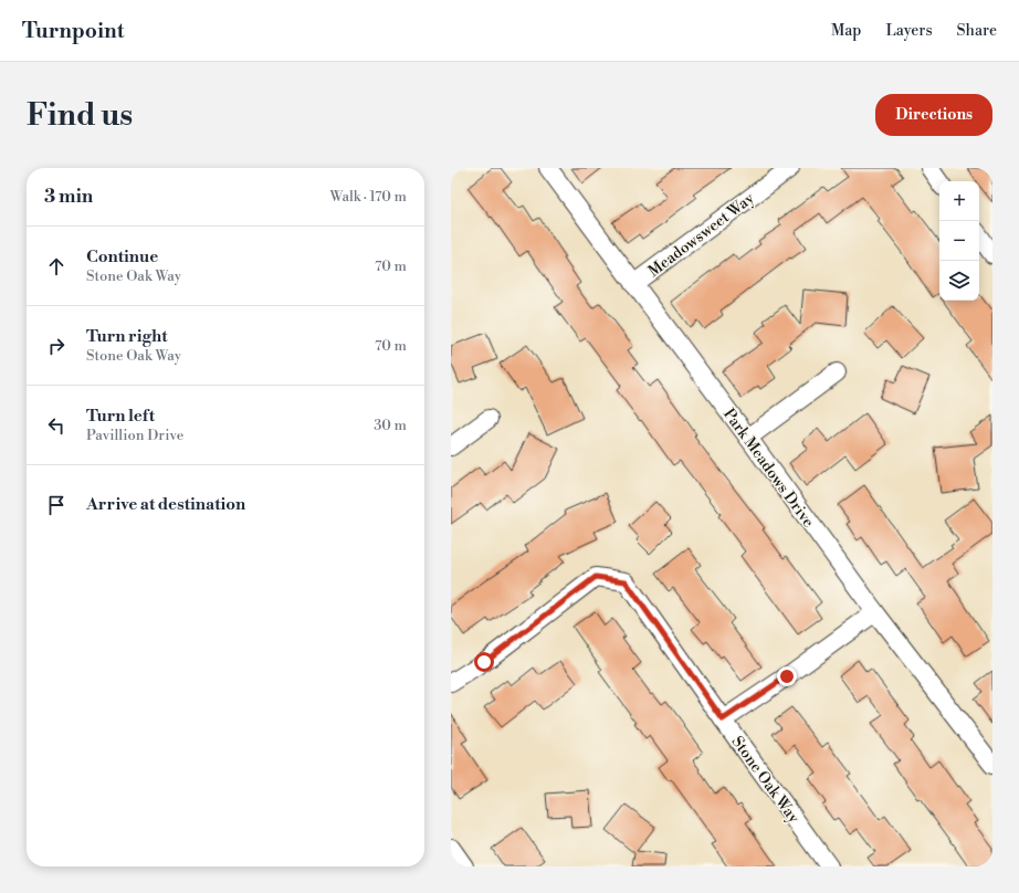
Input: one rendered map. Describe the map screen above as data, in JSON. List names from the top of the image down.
{
  "streets": {
    "street": ["Meadowsweet Way", "Park Meadows Drive", "Stone Oak Way"]
  },
  "crossings": [
    ["Meadowsweet Way", "Park Meadows Drive"]
  ],
  "page": {
    "header": "Turnpoint",
    "nav": ["Map", "Layers", "Share"],
    "buttons": "Directions",
    "title": "Find us",
    "heading": ["3 min", "Walk · 170 m"],
    "map_buttons": ["+", "−"],
    "list": [
      ["Continue", "Stone Oak Way", "70 m"],
      ["Turn right", "Stone Oak Way", "70 m"],
      ["Turn left", "Pavillion Drive", "30 m"],
      "Arrive at destination"
    ]
  }
}
